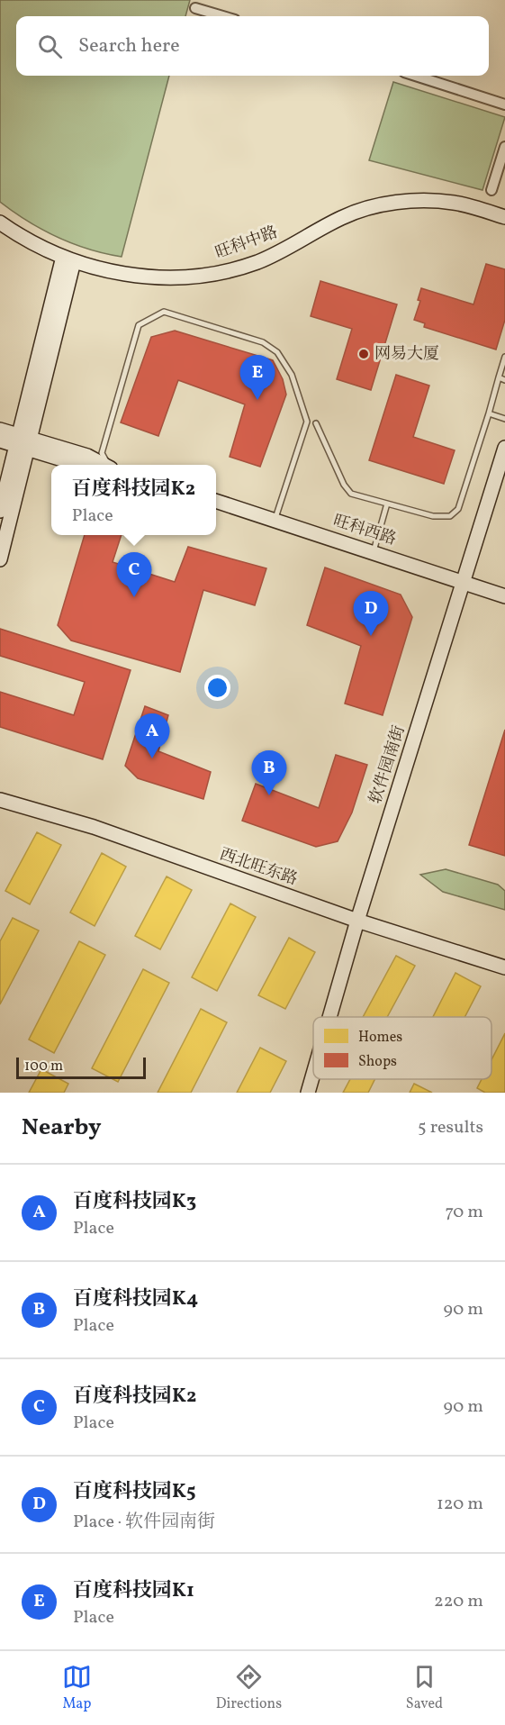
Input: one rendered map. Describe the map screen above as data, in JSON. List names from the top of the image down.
{
  "streets": {
    "street": [
      "旺科中路",
      "旺科西路",
      "软件园南街",
      "西北旺东路"
    ]
  },
  "crossings": [
    ["旺科西路", "软件园南街"],
    ["软件园南街", "西北旺东路"]
  ],
  "places": ["网易大厦"],
  "legend": ["Homes", "Shops"],
  "scale_bar": "100 m",
  "page": {
    "search": "Search here",
    "pins": [
      "E",
      "C",
      "D",
      "A",
      "B"
    ],
    "popup": ["百度科技园K2", "Place"],
    "scale": "100 m",
    "heading": ["Nearby", "5 results"],
    "list": [
      {
        "mark": "A",
        "name": "百度科技园K3",
        "note": "Place",
        "value": "70 m"
      },
      {
        "mark": "B",
        "name": "百度科技园K4",
        "note": "Place",
        "value": "90 m"
      },
      {
        "mark": "C",
        "name": "百度科技园K2",
        "note": "Place",
        "value": "90 m"
      },
      {
        "mark": "D",
        "name": "百度科技园K5",
        "note": "Place · 软件园南街",
        "value": "120 m"
      },
      {
        "mark": "E",
        "name": "百度科技园K1",
        "note": "Place",
        "value": "220 m"
      }
    ],
    "nav": ["Map", "Directions", "Saved"]
  }
}
